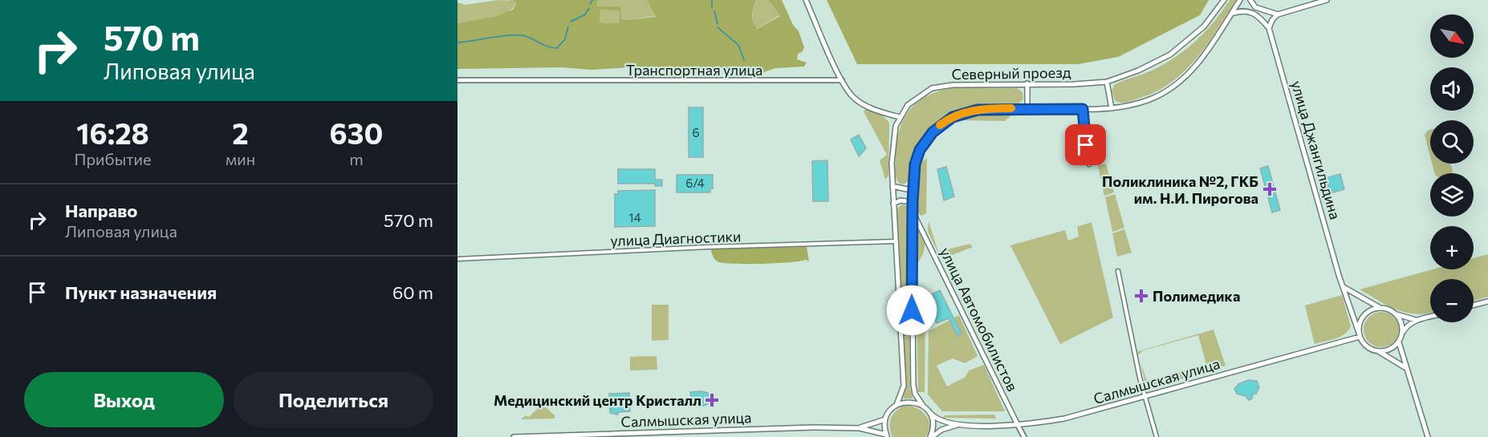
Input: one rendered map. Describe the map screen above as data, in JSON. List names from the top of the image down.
{
  "streets": {
    "main road": [
      "Северный проезд",
      "улица Джангильдина",
      "улица Автомобилистов",
      "Салмышская улица"
    ],
    "street": ["Транспортная улица", "улица Диагностики"]
  },
  "crossings": [
    ["Северный проезд", "улица Диагностики"],
    ["улица Джангильдина", "Салмышская улица"],
    ["улица Автомобилистов", "Салмышская улица"]
  ],
  "places": {
    "health": ["Поликлиника №2, ГКБ им. Н.И. Пирогова", "Полимедика", "Медицинский центр Кристалл"]
  },
  "house_numbers": ["6", "6/4", "14"],
  "north": "bottom right",
  "page": {
    "turn": ["570 m", "Липовая улица"],
    "map_buttons": ["+", "−"],
    "eta": [
      "16:28",
      "Прибытие",
      "2",
      "мин",
      "630",
      "m"
    ],
    "list": [
      {
        "name": "Направо",
        "note": "Липовая улица",
        "value": "570 m"
      },
      {
        "name": "Пункт назначения",
        "value": "60 m"
      }
    ],
    "buttons": ["Выход", "Поделиться"]
  }
}
